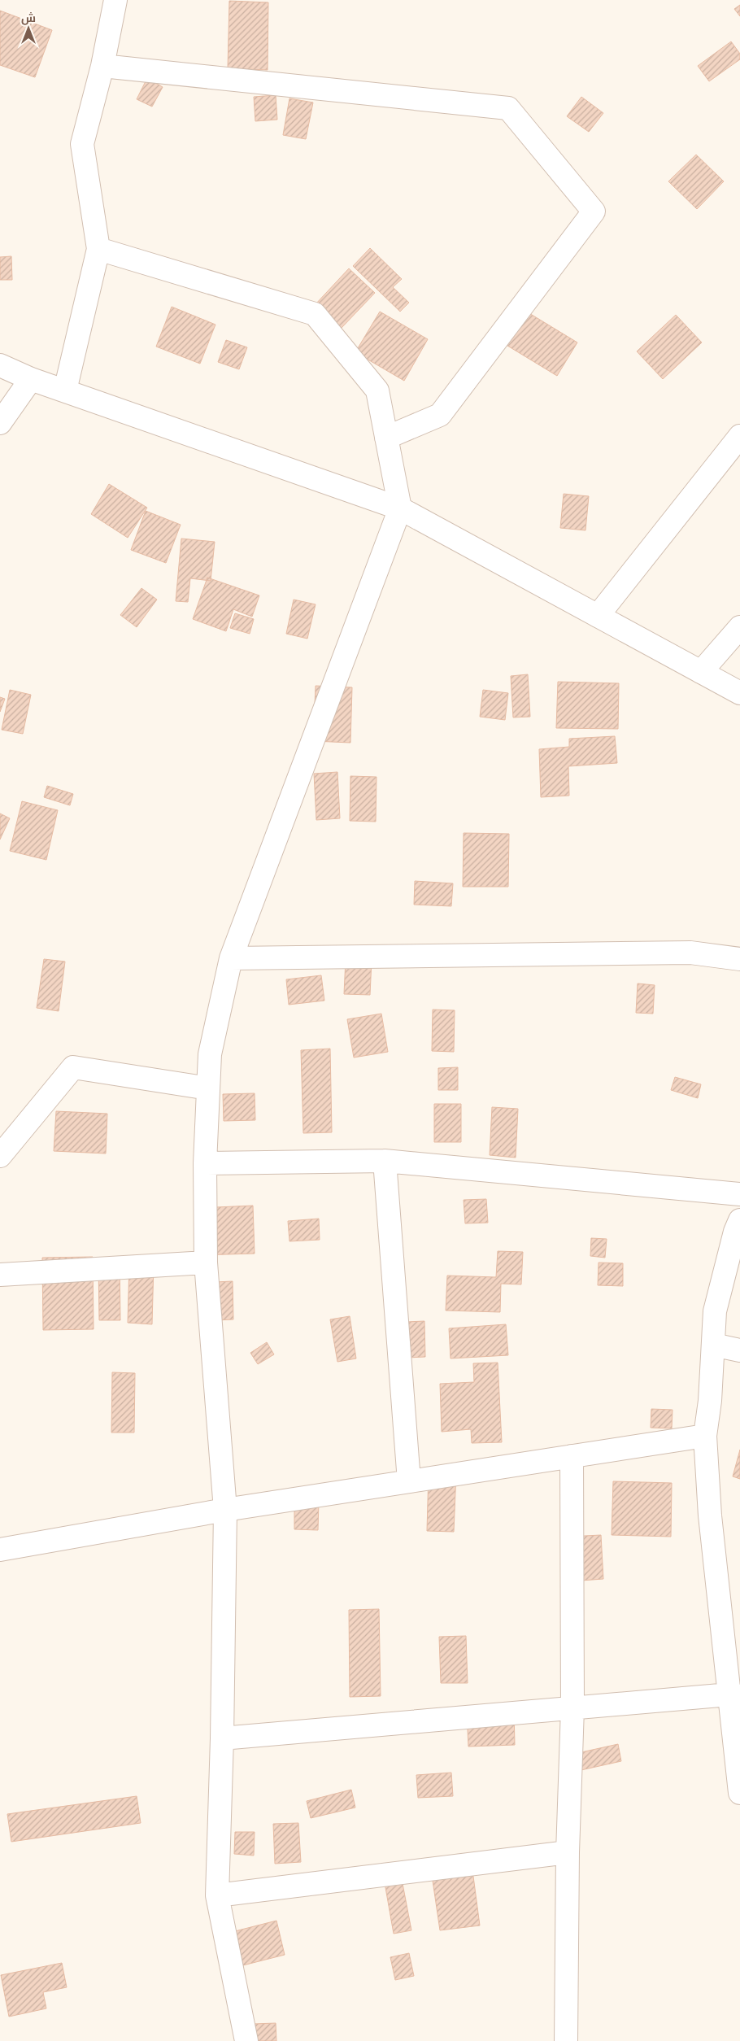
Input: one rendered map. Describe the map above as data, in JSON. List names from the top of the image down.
{
  "north": "top"
}
